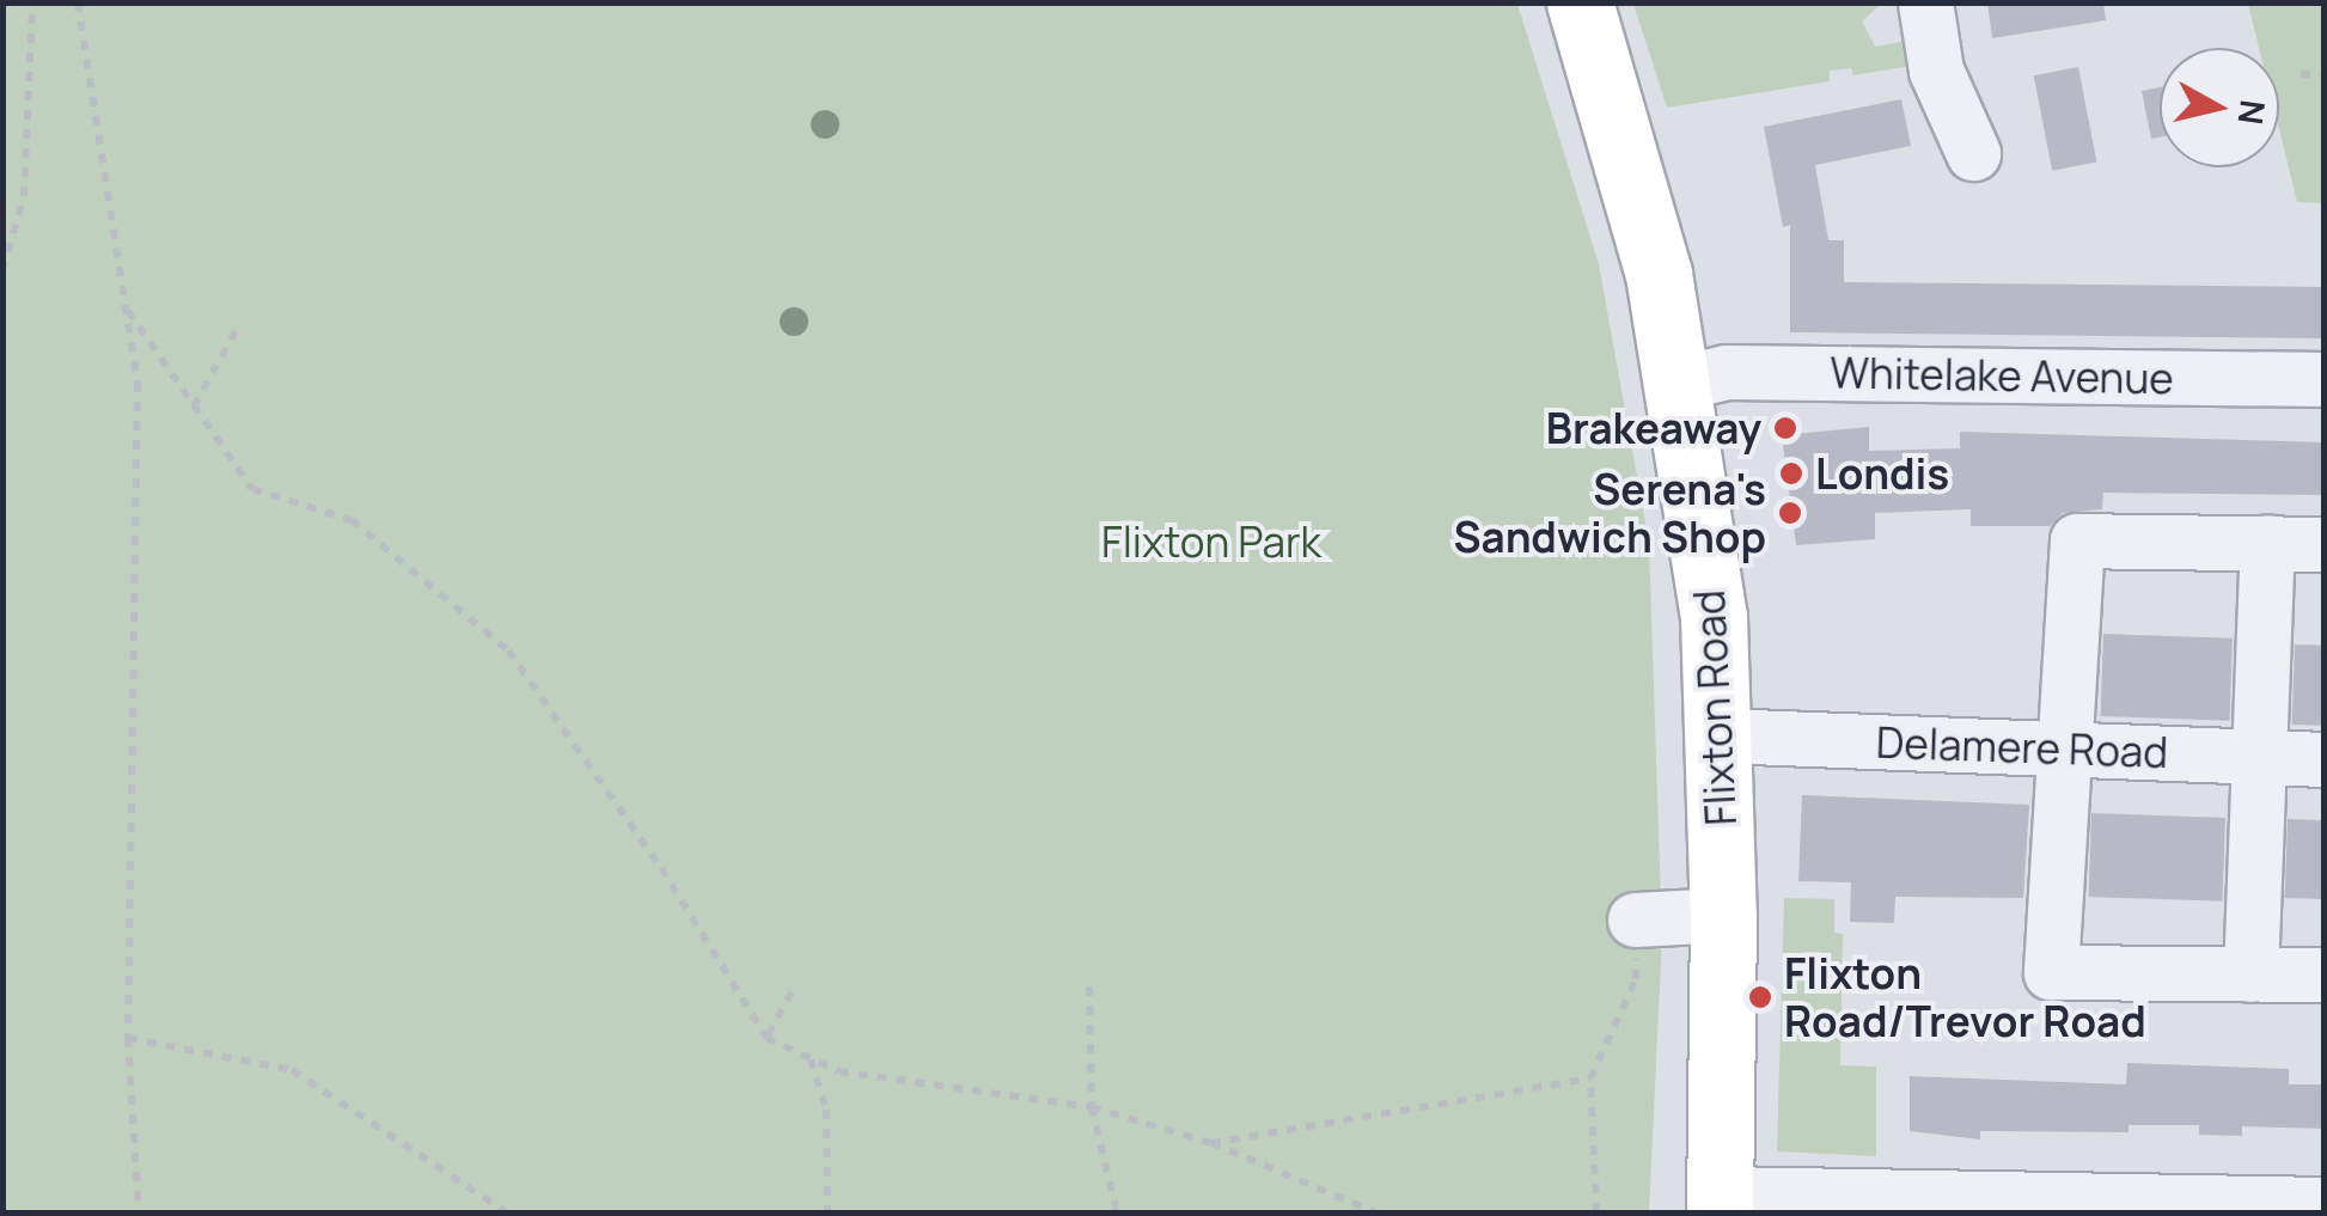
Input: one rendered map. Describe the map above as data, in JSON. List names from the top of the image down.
{
  "streets": {
    "main road": ["Flixton Road"],
    "street": ["Whitelake Avenue", "Delamere Road"]
  },
  "crossings": [
    ["Whitelake Avenue", "Flixton Road"],
    ["Flixton Road", "Delamere Road"]
  ],
  "parks": ["Flixton Park"],
  "places": [
    "Brakeaway",
    "Londis",
    "Serena's Sandwich Shop",
    "Flixton Road/Trevor Road"
  ],
  "north": "right"
}
